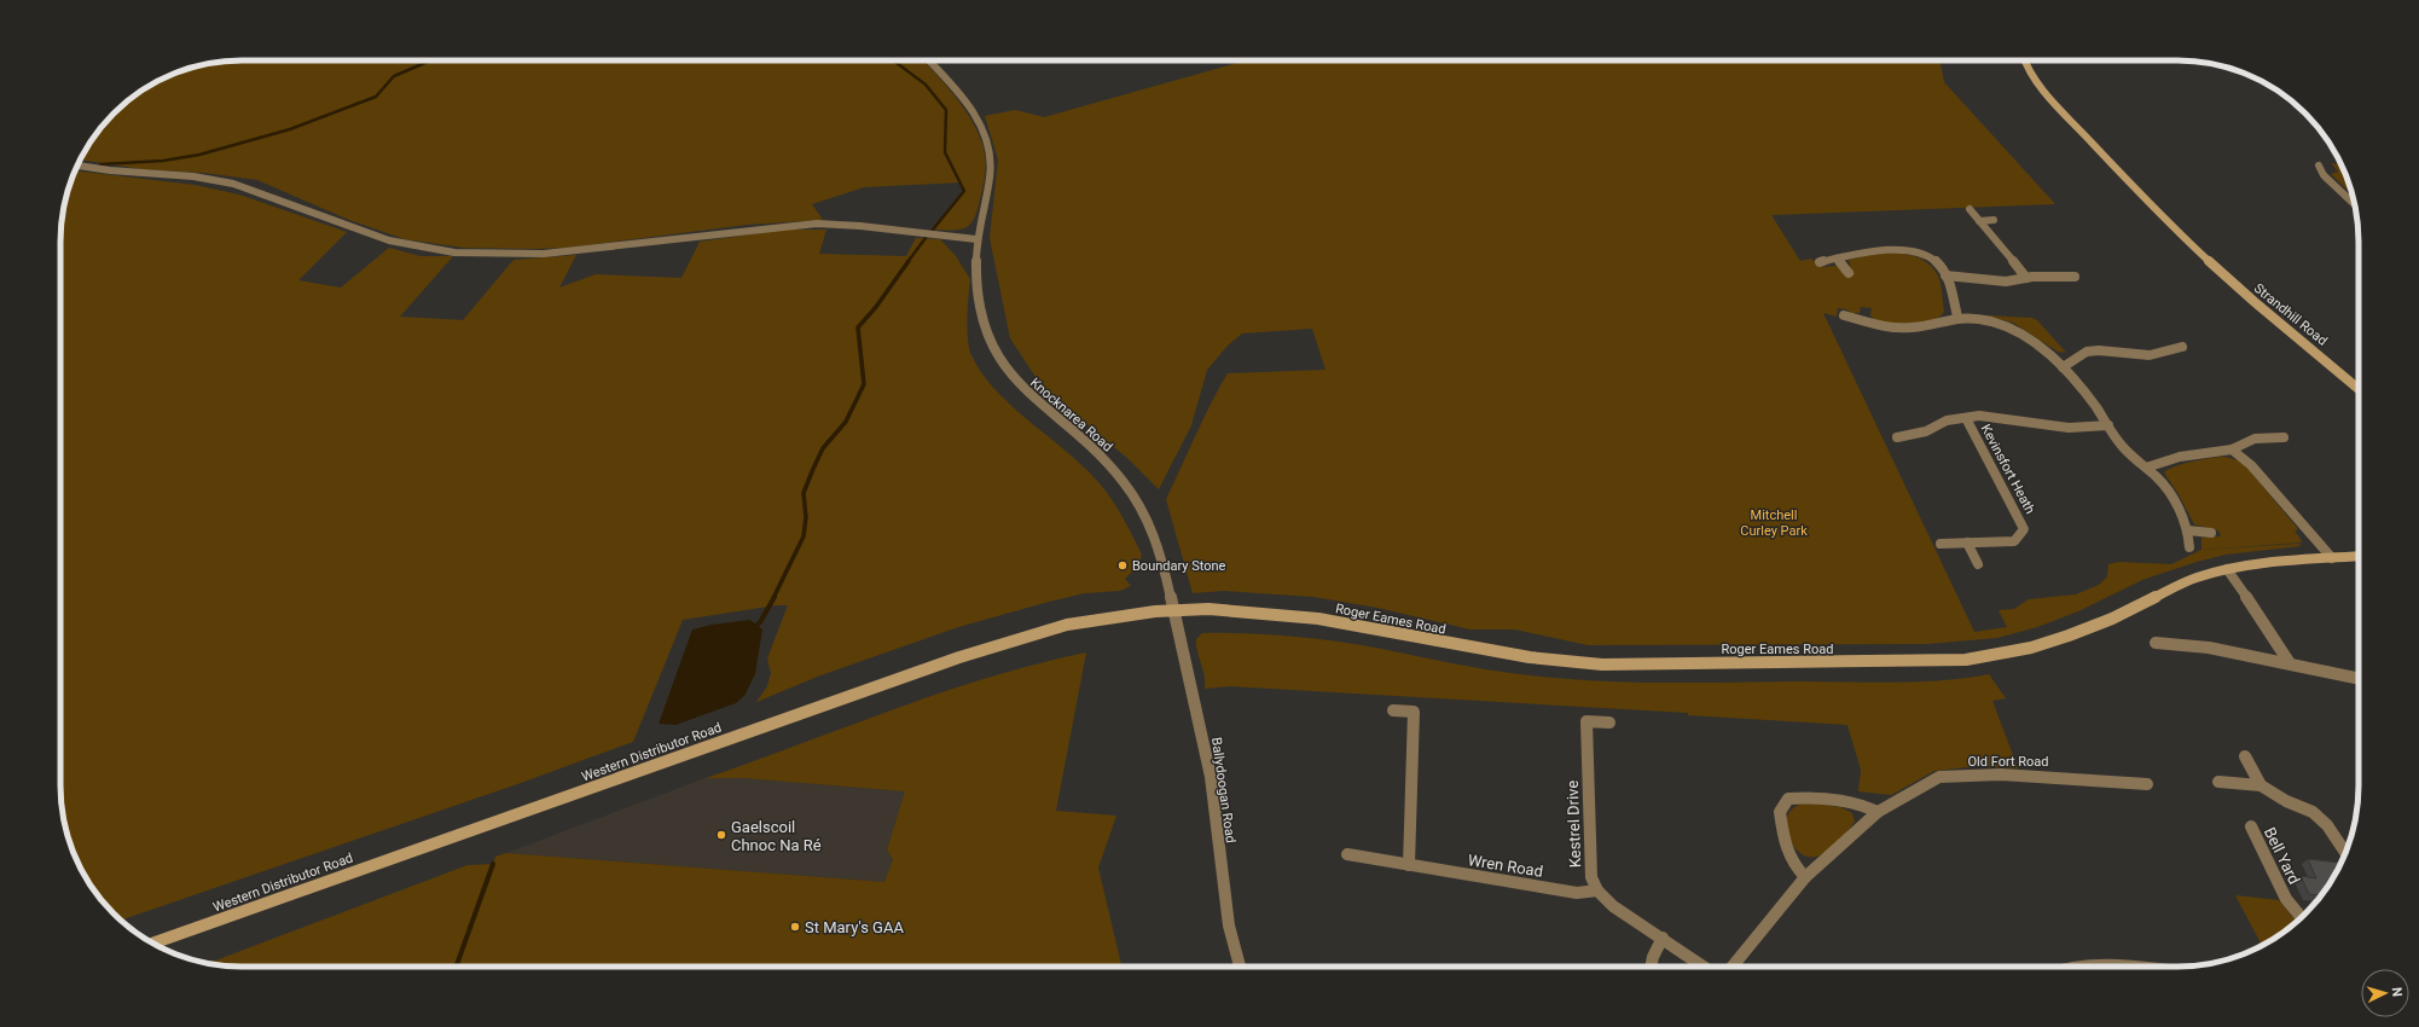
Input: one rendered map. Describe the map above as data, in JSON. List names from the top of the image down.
{
  "streets": {
    "main road": ["Strandhill Road", "Roger Eames Road", "Western Distributor Road"],
    "street": [
      "Knocknarea Road",
      "Kevinsfort Heath",
      "Old Fort Road",
      "Ballydoogan Road",
      "Kestrel Drive",
      "Bell Yard",
      "Wren Road"
    ]
  },
  "crossings": [
    ["Knocknarea Road", "Roger Eames Road"],
    ["Knocknarea Road", "Western Distributor Road"],
    ["Knocknarea Road", "Ballydoogan Road"],
    ["Roger Eames Road", "Western Distributor Road"],
    ["Roger Eames Road", "Ballydoogan Road"],
    ["Western Distributor Road", "Ballydoogan Road"],
    ["Kestrel Drive", "Wren Road"]
  ],
  "parks": ["Mitchell Curley Park"],
  "places": ["Boundary Stone", "Gaelscoil Chnoc Na Ré", "St Mary's GAA"],
  "north": "right"
}
